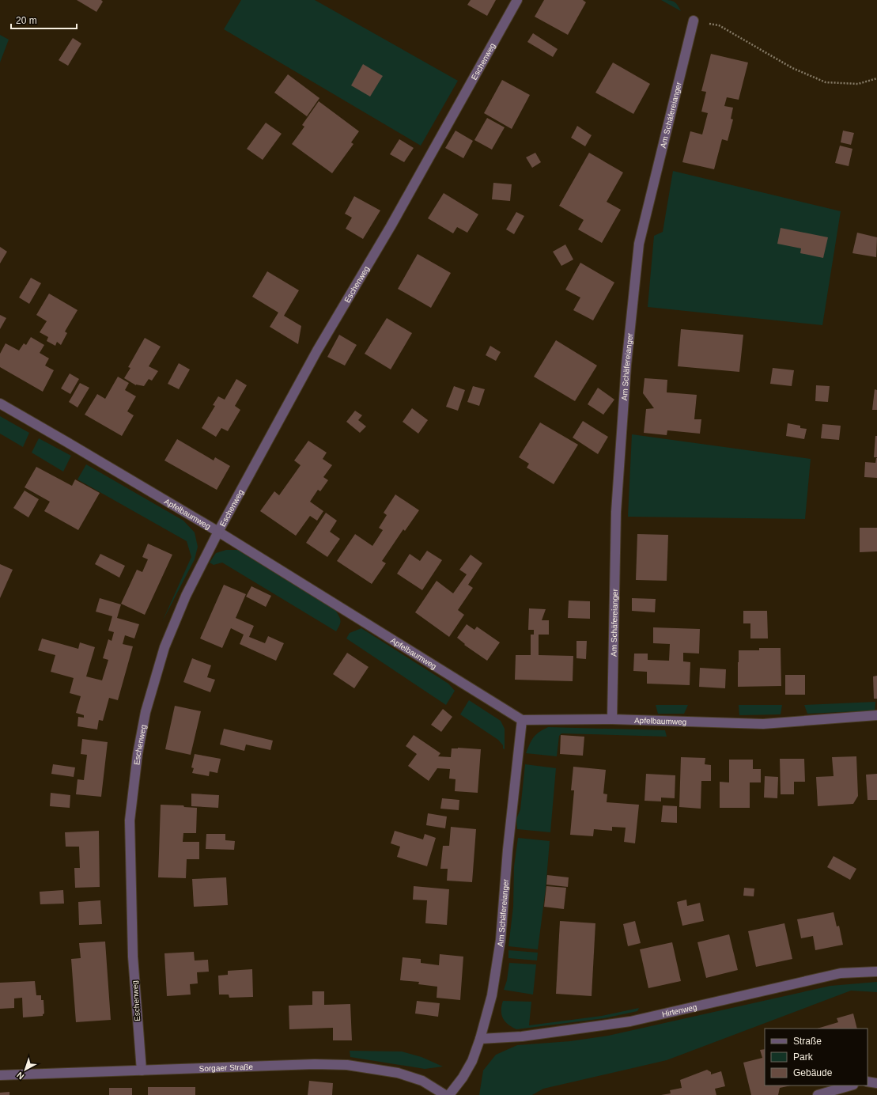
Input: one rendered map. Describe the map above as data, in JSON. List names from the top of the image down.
{
  "streets": {
    "street": [
      "Eschenweg",
      "Am Schäfereianger",
      "Apfelbaumweg",
      "Hirtenweg",
      "Sorgaer Straße"
    ]
  },
  "crossings": [
    ["Eschenweg", "Apfelbaumweg"],
    ["Eschenweg", "Sorgaer Straße"],
    ["Am Schäfereianger", "Apfelbaumweg"],
    ["Am Schäfereianger", "Hirtenweg"]
  ],
  "legend": ["Straße", "Park", "Gebäude"],
  "scale_bar": "20 m",
  "north": "bottom left"
}
